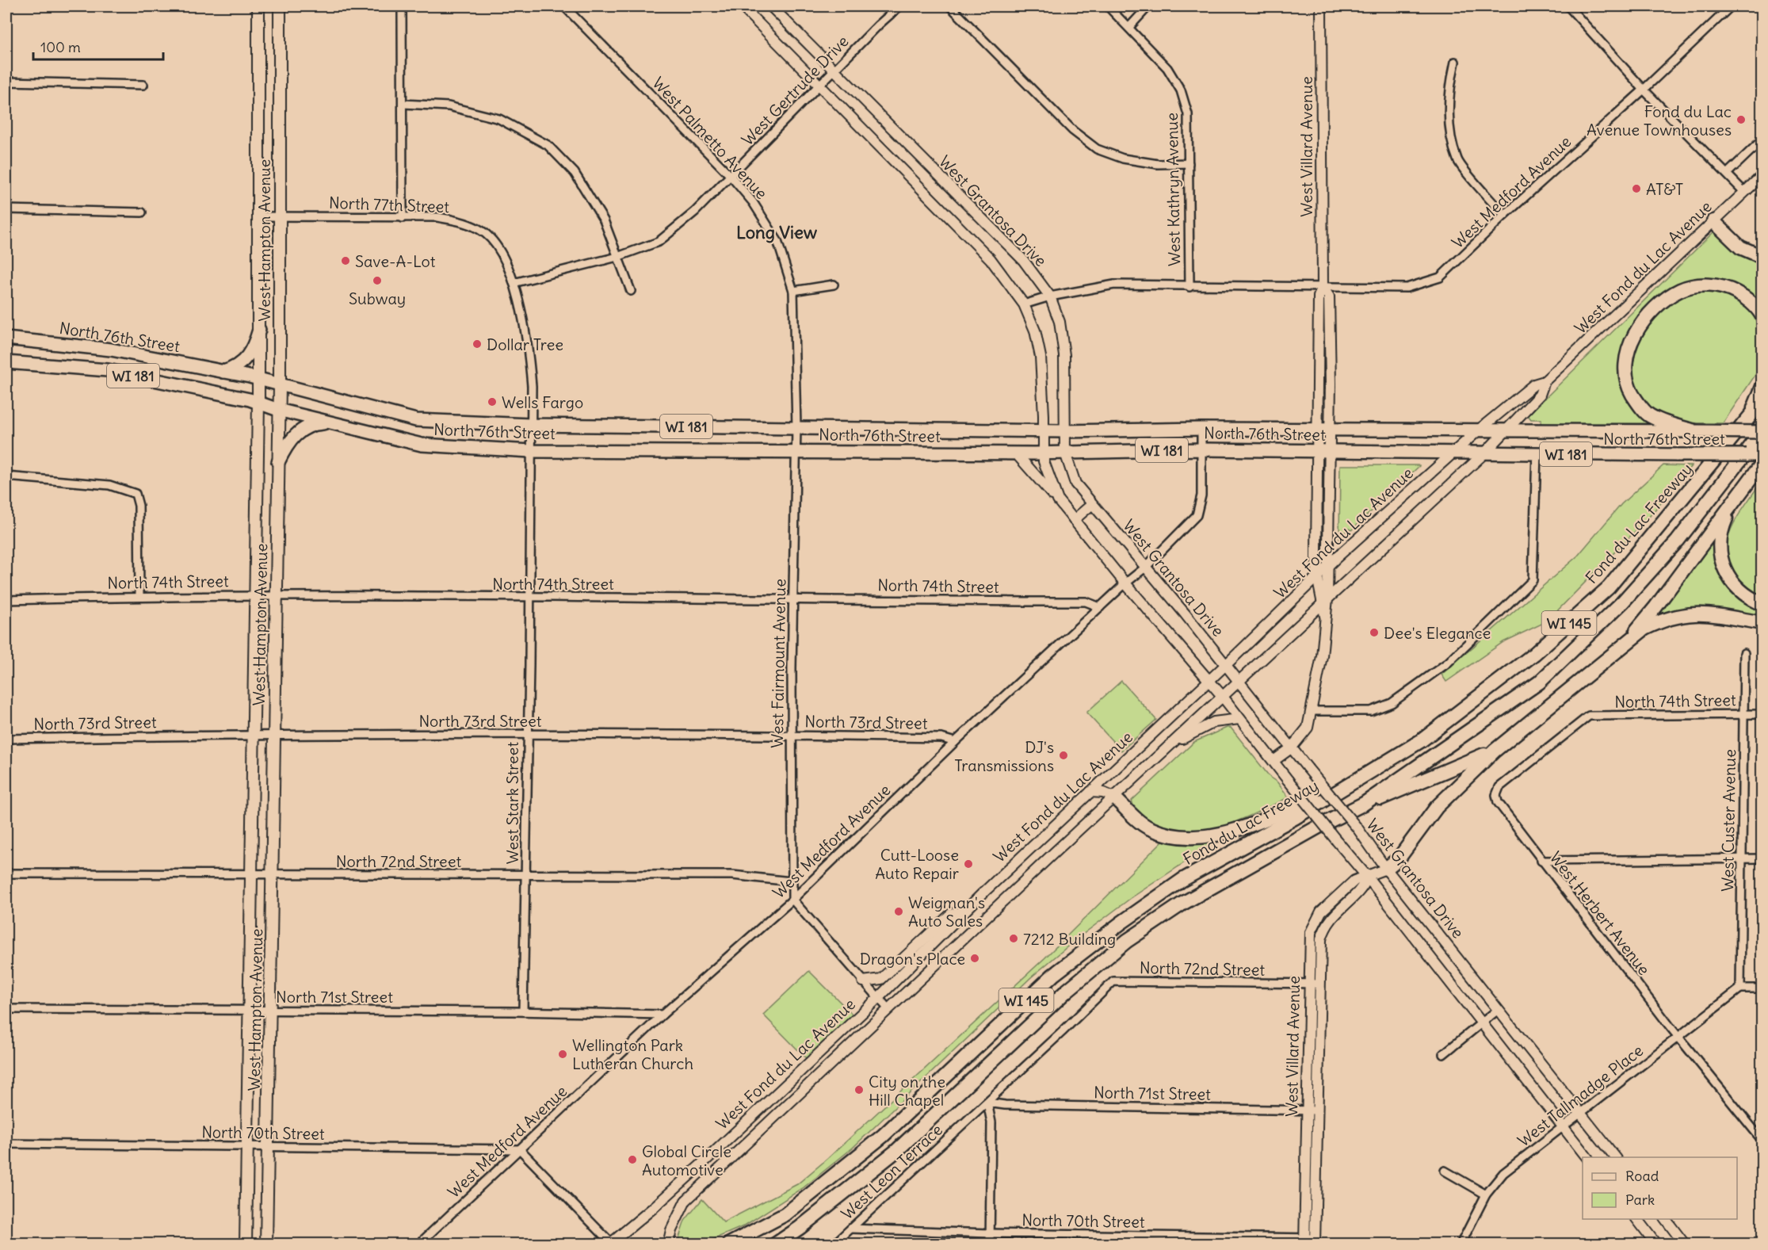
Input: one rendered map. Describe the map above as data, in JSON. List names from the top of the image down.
{
  "streets": {
    "highway": ["Fond du Lac Freeway", "WI 145"],
    "main road": ["West Hampton Avenue", "North 76th Street", "WI 181"],
    "street": [
      "West Gertrude Drive",
      "West Palmetto Avenue",
      "West Villard Avenue",
      "West Kathryn Avenue",
      "West Medford Avenue",
      "North 77th Street",
      "West Grantosa Drive",
      "West Fond du Lac Avenue",
      "North 74th Street",
      "West Fairmount Avenue",
      "North 73rd Street",
      "West Stark Street",
      "West Custer Avenue",
      "North 72nd Street",
      "West Herbert Avenue",
      "North 71st Street",
      "West Tallmadge Place",
      "North 70th Street",
      "West Leon Terrace"
    ]
  },
  "crossings": [
    ["West Gertrude Drive", "West Palmetto Avenue"],
    ["West Gertrude Drive", "North 77th Street"],
    ["West Gertrude Drive", "West Grantosa Drive"],
    ["West Gertrude Drive", "West Stark Street"],
    ["West Palmetto Avenue", "North 76th Street"],
    ["West Palmetto Avenue", "West Fairmount Avenue"],
    ["West Villard Avenue", "West Medford Avenue"],
    ["West Villard Avenue", "West Grantosa Drive"],
    ["West Villard Avenue", "West Fond du Lac Avenue"],
    ["West Villard Avenue", "North 76th Street"],
    ["West Villard Avenue", "North 72nd Street"],
    ["West Villard Avenue", "North 71st Street"],
    ["West Villard Avenue", "North 70th Street"],
    ["West Medford Avenue", "West Grantosa Drive"],
    ["West Medford Avenue", "North 76th Street"],
    ["West Medford Avenue", "North 74th Street"],
    ["West Medford Avenue", "West Fairmount Avenue"],
    ["West Medford Avenue", "North 73rd Street"],
    ["West Medford Avenue", "North 71st Street"],
    ["West Medford Avenue", "North 70th Street"],
    ["North 77th Street", "West Hampton Avenue"],
    ["North 77th Street", "West Stark Street"],
    ["West Grantosa Drive", "West Fond du Lac Avenue"],
    ["West Grantosa Drive", "North 76th Street"],
    ["West Grantosa Drive", "West Tallmadge Place"],
    ["West Hampton Avenue", "North 76th Street"],
    ["West Hampton Avenue", "North 74th Street"],
    ["West Hampton Avenue", "North 73rd Street"],
    ["West Hampton Avenue", "North 72nd Street"],
    ["West Hampton Avenue", "North 71st Street"],
    ["West Hampton Avenue", "North 70th Street"],
    ["West Fond du Lac Avenue", "North 76th Street"],
    ["North 76th Street", "WI 145"],
    ["North 76th Street", "West Fairmount Avenue"],
    ["North 76th Street", "West Stark Street"],
    ["North 74th Street", "West Fairmount Avenue"],
    ["North 74th Street", "West Stark Street"],
    ["North 74th Street", "West Custer Avenue"],
    ["North 74th Street", "West Herbert Avenue"],
    ["West Fairmount Avenue", "North 73rd Street"],
    ["West Fairmount Avenue", "North 72nd Street"],
    ["North 73rd Street", "West Stark Street"],
    ["West Stark Street", "North 72nd Street"],
    ["West Stark Street", "North 71st Street"],
    ["West Custer Avenue", "West Tallmadge Place"],
    ["North 72nd Street", "West Leon Terrace"],
    ["West Herbert Avenue", "West Tallmadge Place"],
    ["North 71st Street", "West Leon Terrace"],
    ["North 70th Street", "West Leon Terrace"]
  ],
  "districts": ["Long View"],
  "places": [
    "Fond du Lac Avenue Townhouses",
    "AT&T",
    "Save-A-Lot",
    "Subway",
    "Dollar Tree",
    "Wells Fargo",
    "Dee's Elegance",
    "DJ's Transmissions",
    "Cutt-Loose Auto Repair",
    "Weigman's Auto Sales",
    "7212 Building",
    "Dragon's Place",
    "Wellington Park Lutheran Church",
    "City on the Hill Chapel",
    "Global Circle Automotive"
  ],
  "legend": ["Road", "Park"],
  "scale_bar": "100 m"
}
